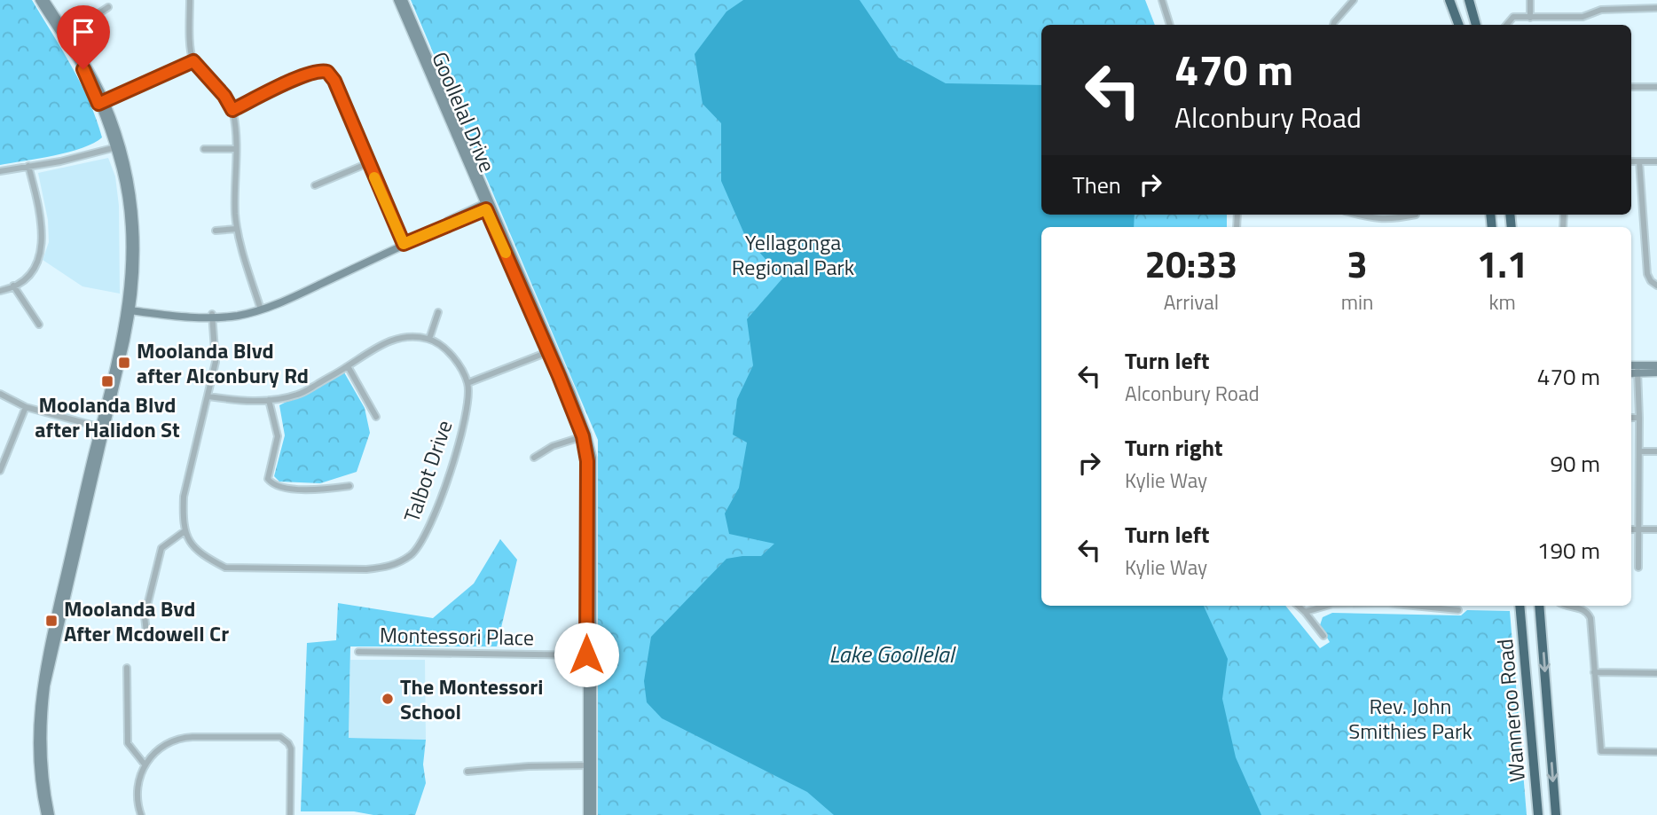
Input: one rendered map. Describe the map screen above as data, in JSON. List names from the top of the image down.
{
  "streets": {
    "highway": ["Wanneroo Road"],
    "street": ["Goollelal Drive", "Talbot Drive", "Montessori Place"]
  },
  "crossings": [
    ["Goollelal Drive", "Montessori Place"]
  ],
  "water": ["Lake Goollelal"],
  "parks": ["Yellagonga Regional Park", "Rev. John Smithies Park"],
  "places": {
    "transit": ["Moolanda Blvd after Alconbury Rd", "Moolanda Blvd after Halidon St", "Moolanda Bvd After Mcdowell Cr"],
    "other": ["The Montessori School"]
  },
  "page": {
    "turn": ["470 m", "Alconbury Road"],
    "then": "Then",
    "eta": [
      "20:33",
      "Arrival",
      "3",
      "min",
      "1.1",
      "km"
    ],
    "list": [
      {
        "name": "Turn left",
        "note": "Alconbury Road",
        "value": "470 m"
      },
      {
        "name": "Turn right",
        "note": "Kylie Way",
        "value": "90 m"
      },
      {
        "name": "Turn left",
        "note": "Kylie Way",
        "value": "190 m"
      }
    ]
  }
}
